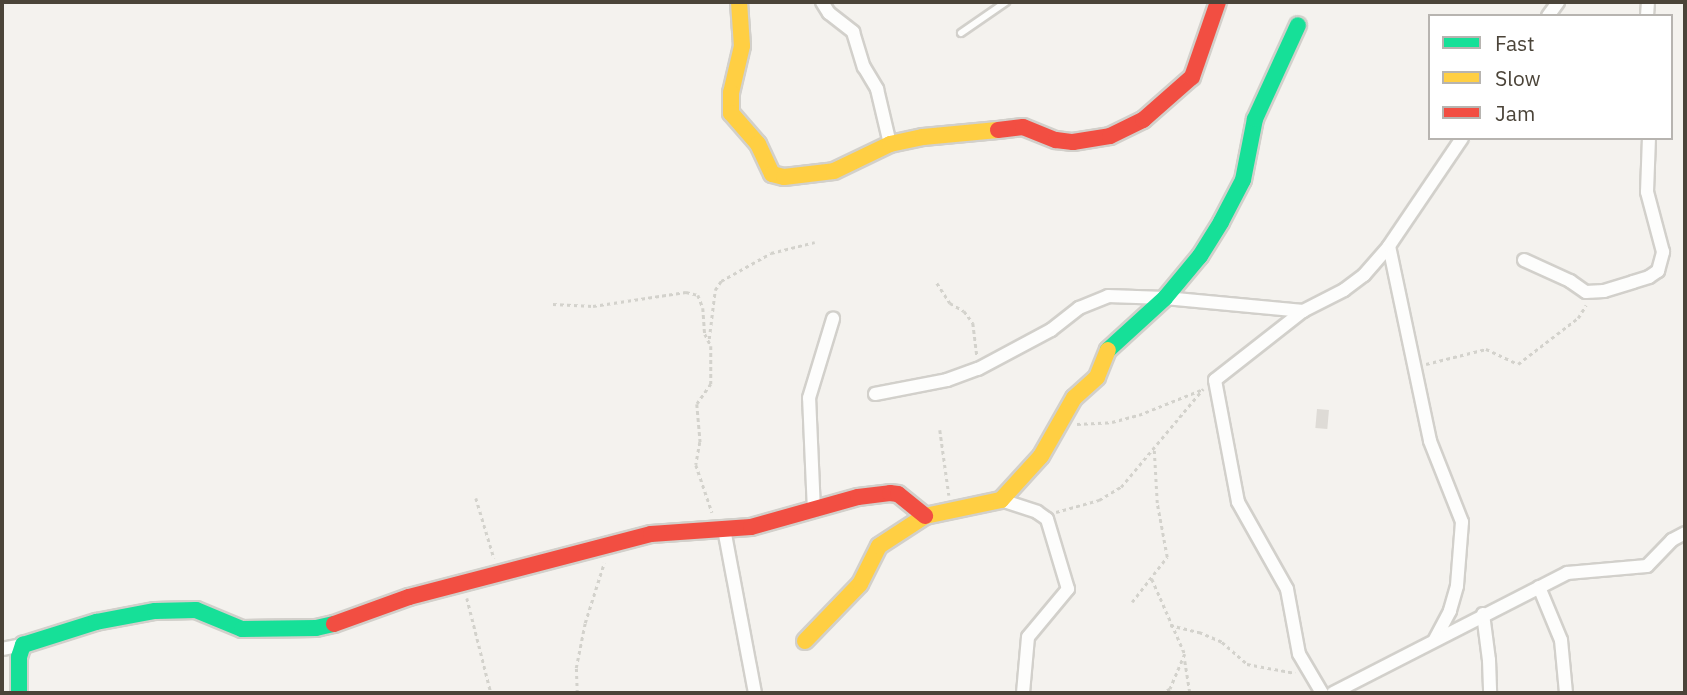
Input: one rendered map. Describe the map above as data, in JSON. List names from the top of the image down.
{
  "legend": ["Fast", "Slow", "Jam"]
}
